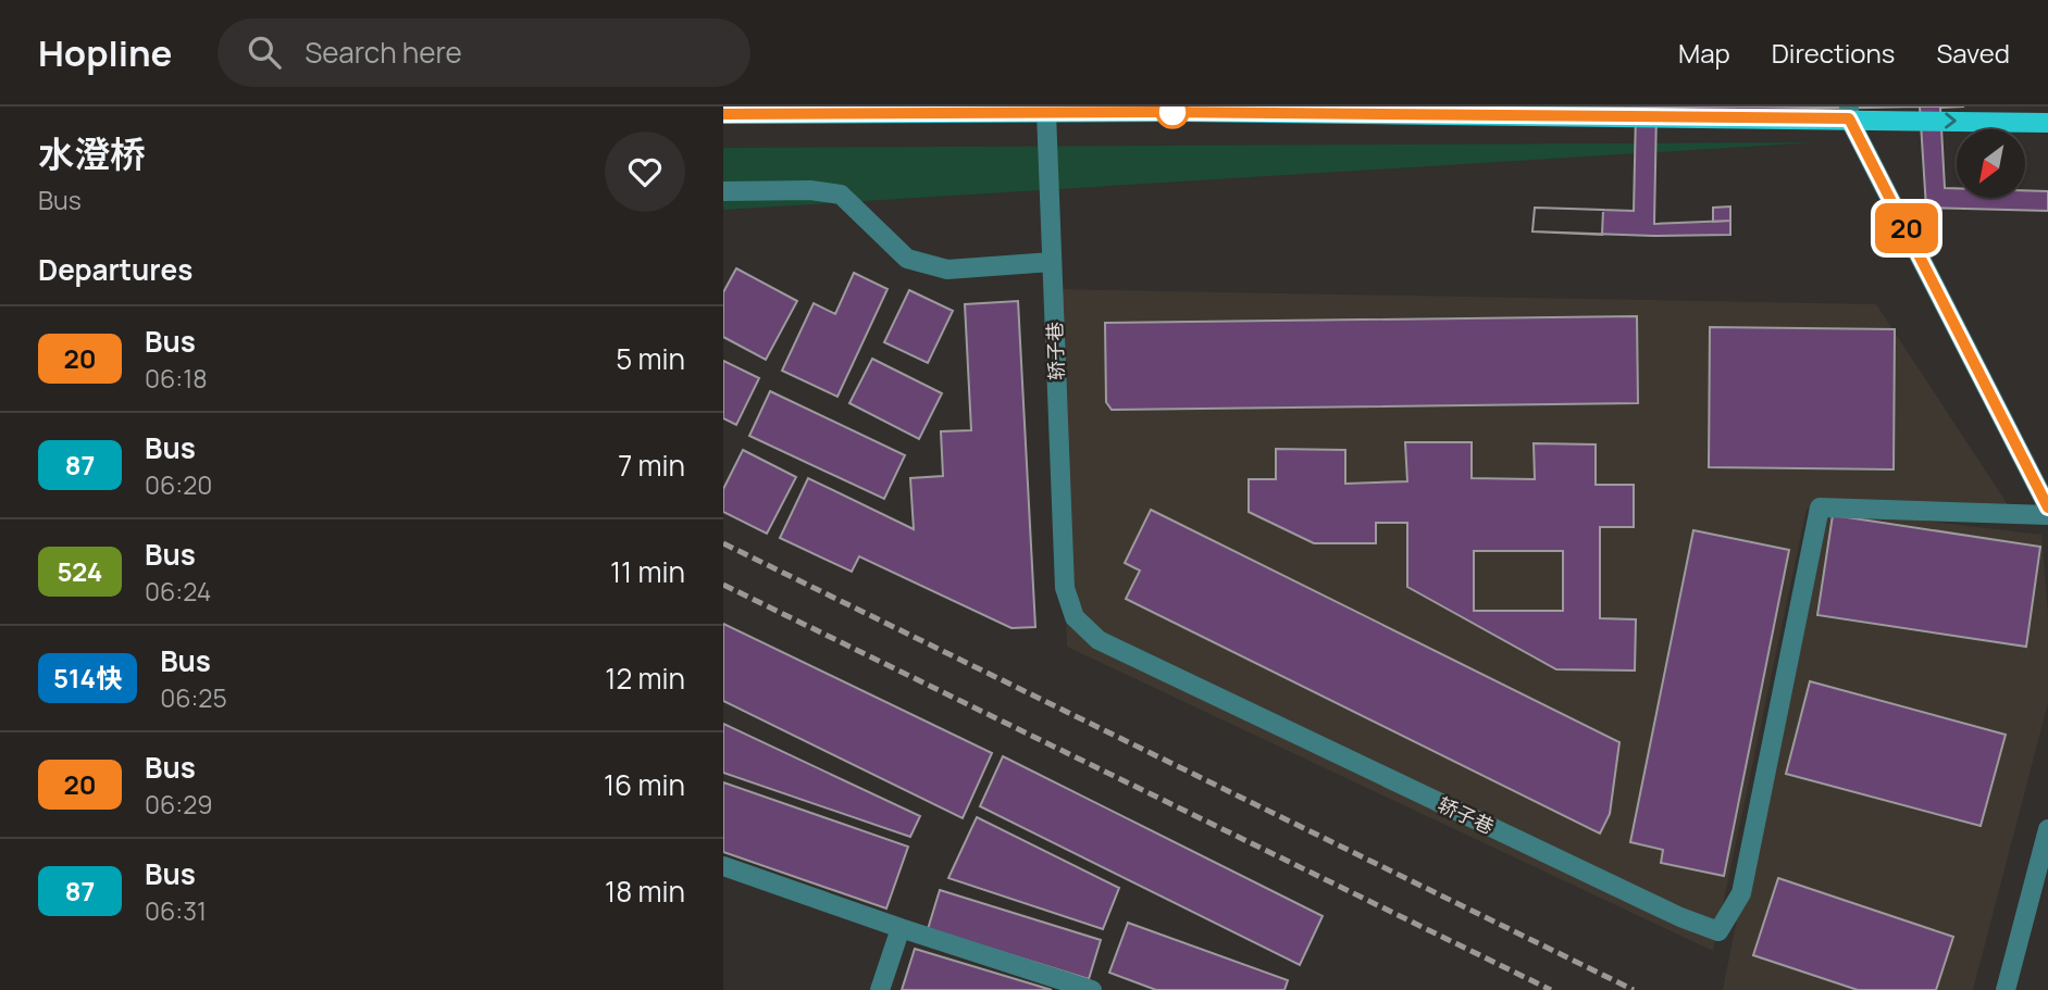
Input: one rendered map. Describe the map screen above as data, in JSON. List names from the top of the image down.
{
  "streets": {
    "street": ["轿子巷"]
  },
  "lines": ["bus line 20"],
  "north": "bottom left",
  "page": {
    "header": "Hopline",
    "search": "Search here",
    "nav": ["Map", "Directions", "Saved"],
    "heading": [
      ["水澄桥", "Bus"],
      "Departures"
    ],
    "on_map": "20",
    "list": [
      {
        "mark": "20",
        "name": "Bus",
        "note": "06:18",
        "value": "5 min"
      },
      {
        "mark": "87",
        "name": "Bus",
        "note": "06:20",
        "value": "7 min"
      },
      {
        "mark": "524",
        "name": "Bus",
        "note": "06:24",
        "value": "11 min"
      },
      {
        "mark": "514快",
        "name": "Bus",
        "note": "06:25",
        "value": "12 min"
      },
      {
        "mark": "20",
        "name": "Bus",
        "note": "06:29",
        "value": "16 min"
      },
      {
        "mark": "87",
        "name": "Bus",
        "note": "06:31",
        "value": "18 min"
      }
    ]
  }
}
